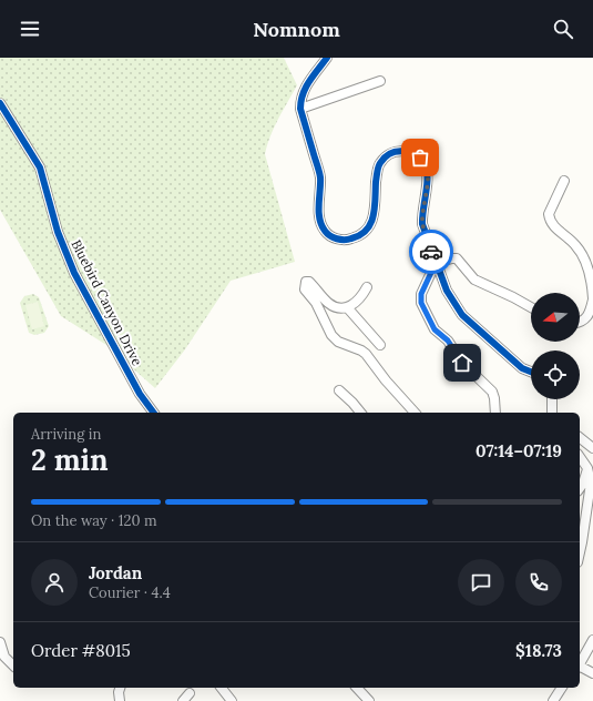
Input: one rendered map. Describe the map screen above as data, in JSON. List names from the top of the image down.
{
  "streets": {
    "street": ["Bluebird Canyon Drive"]
  },
  "north": "left",
  "page": {
    "header": "Nomnom",
    "heading": ["2 min", "Arriving in", "07:14–07:19"],
    "panel": [
      "Jordan",
      "Courier · 4.4",
      "Order #8015",
      "$18.73"
    ],
    "bar": "On the way · 120 m"
  }
}
